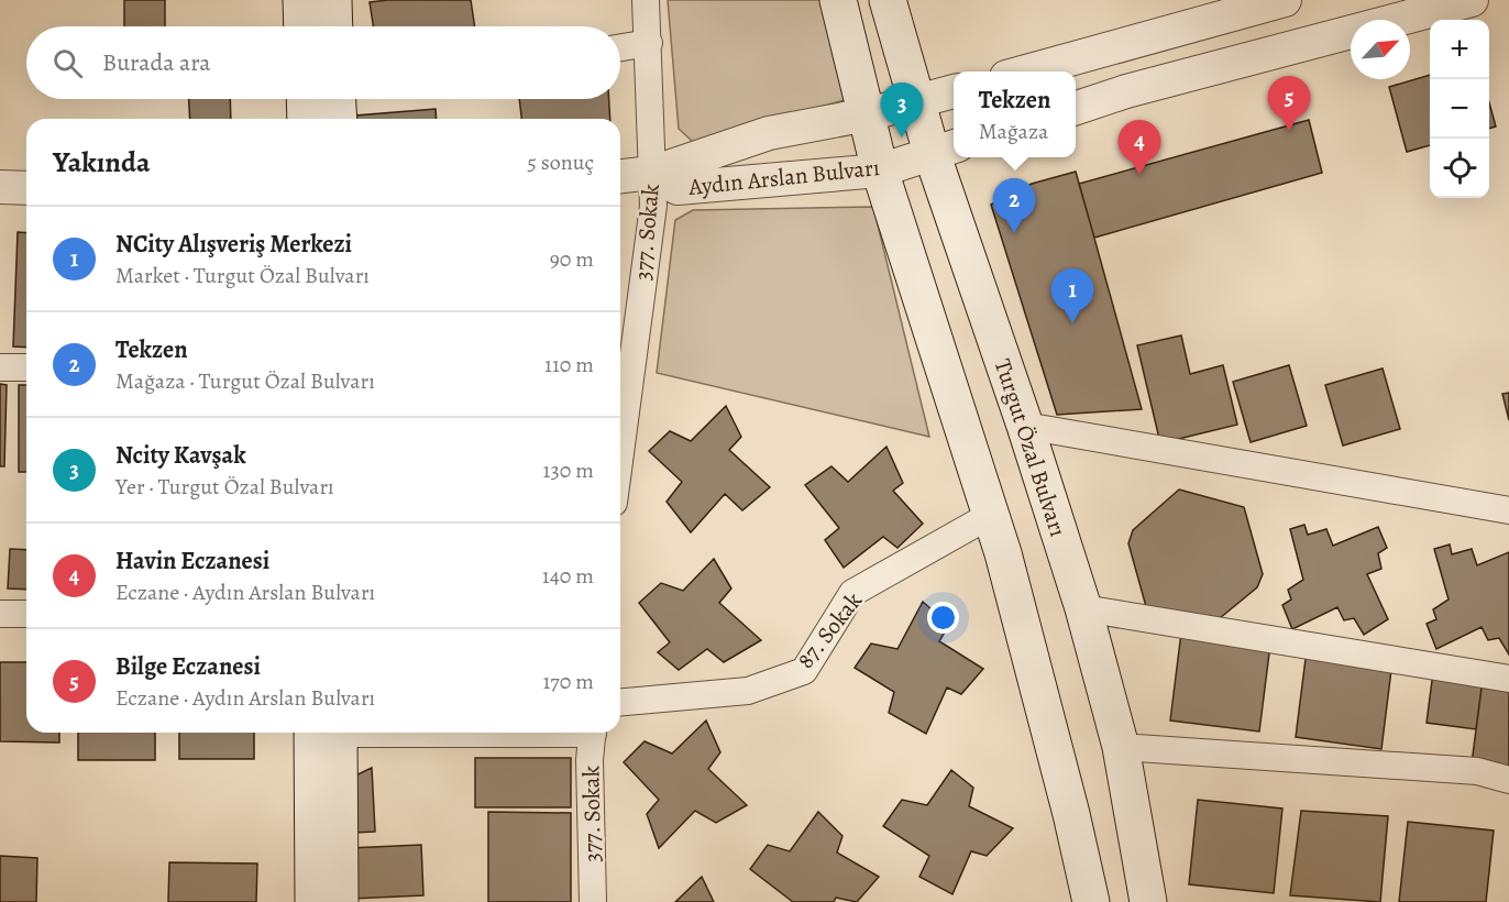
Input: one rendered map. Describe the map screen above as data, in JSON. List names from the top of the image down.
{
  "streets": {
    "main road": ["Turgut Özal Bulvarı"],
    "street": ["Aydın Arslan Bulvarı", "377. Sokak", "87. Sokak"]
  },
  "crossings": [
    ["Aydın Arslan Bulvarı", "377. Sokak"],
    ["Aydın Arslan Bulvarı", "Turgut Özal Bulvarı"]
  ],
  "north": "top right",
  "page": {
    "map_buttons": ["+", "−"],
    "search": "Burada ara",
    "popup": ["Tekzen", "Mağaza"],
    "pins": [
      "5",
      "3",
      "4",
      "2",
      "1"
    ],
    "heading": ["Yakında", "5 sonuç"],
    "list": [
      {
        "mark": "1",
        "name": "NCity Alışveriş Merkezi",
        "note": "Market · Turgut Özal Bulvarı",
        "value": "90 m"
      },
      {
        "mark": "2",
        "name": "Tekzen",
        "note": "Mağaza · Turgut Özal Bulvarı",
        "value": "110 m"
      },
      {
        "mark": "3",
        "name": "Ncity Kavşak",
        "note": "Yer · Turgut Özal Bulvarı",
        "value": "130 m"
      },
      {
        "mark": "4",
        "name": "Havin Eczanesi",
        "note": "Eczane · Aydın Arslan Bulvarı",
        "value": "140 m"
      },
      {
        "mark": "5",
        "name": "Bilge Eczanesi",
        "note": "Eczane · Aydın Arslan Bulvarı",
        "value": "170 m"
      }
    ]
  }
}
